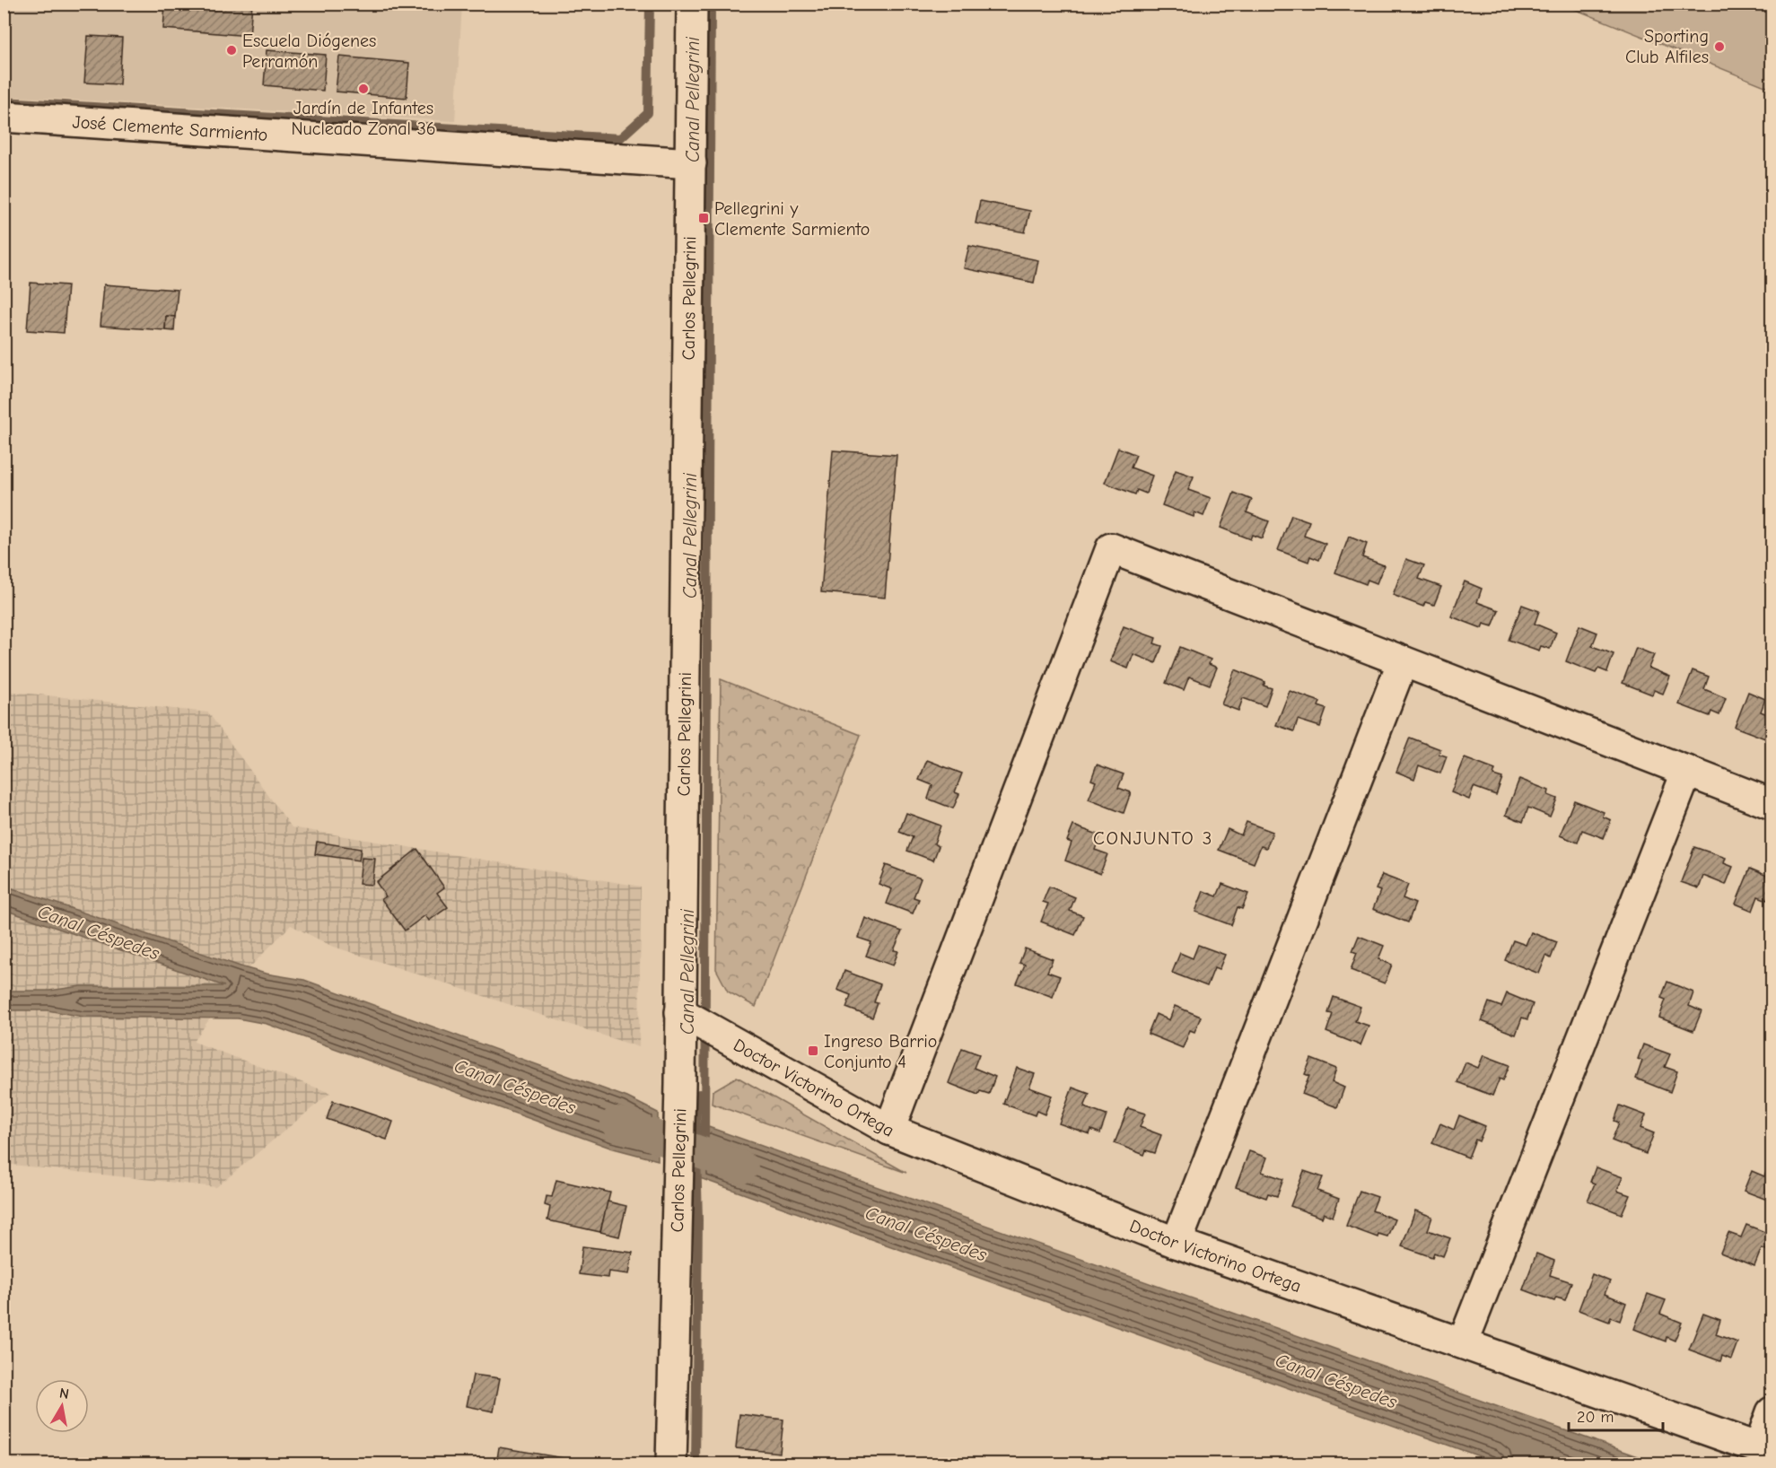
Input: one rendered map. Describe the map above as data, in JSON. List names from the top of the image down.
{
  "streets": {
    "street": ["José Clemente Sarmiento", "Carlos Pellegrini", "Doctor Victorino Ortega"]
  },
  "crossings": [
    ["José Clemente Sarmiento", "Carlos Pellegrini"],
    ["Carlos Pellegrini", "Doctor Victorino Ortega"]
  ],
  "districts": ["CONJUNTO 3"],
  "water": ["Canal Pellegrini", "Canal Céspedes"],
  "places": {
    "other": ["Sporting Club Alfiles", "Escuela Diógenes Perramón", "Jardín de Infantes Nucleado Zonal 36"],
    "transit": ["Pellegrini y Clemente Sarmiento", "Ingreso Barrio Conjunto 4"]
  },
  "scale_bar": "20 m",
  "north": "top"
}
